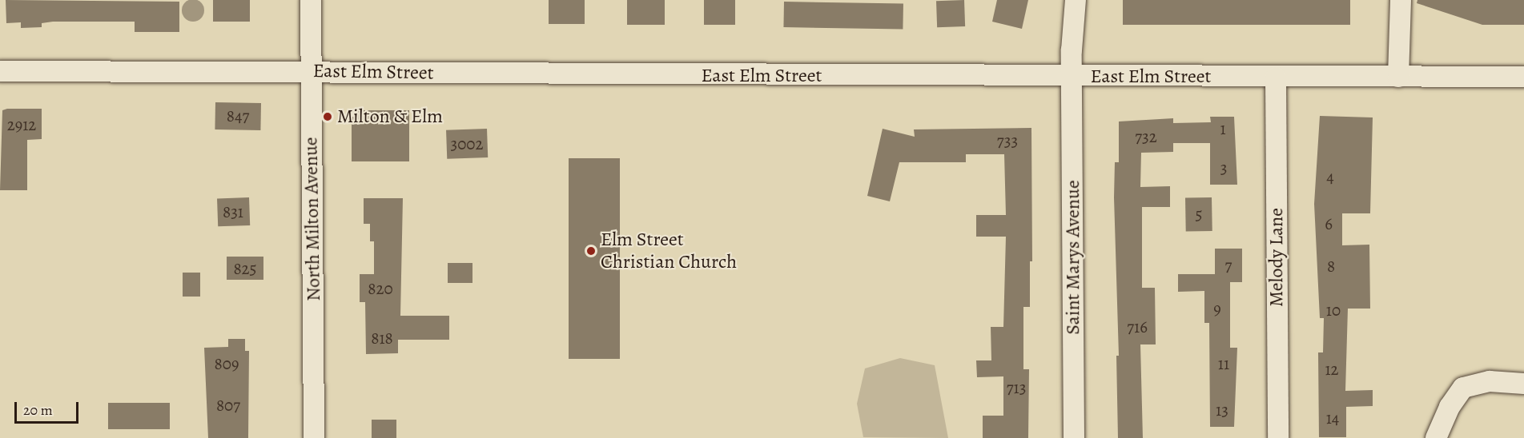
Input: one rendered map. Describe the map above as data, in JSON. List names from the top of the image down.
{
  "streets": {
    "street": [
      "East Elm Street",
      "North Milton Avenue",
      "Saint Marys Avenue",
      "Melody Lane"
    ]
  },
  "crossings": [
    ["East Elm Street", "North Milton Avenue"],
    ["East Elm Street", "Saint Marys Avenue"],
    ["East Elm Street", "Melody Lane"]
  ],
  "places": ["Milton & Elm", "Elm Street Christian Church"],
  "house_numbers": [
    "847",
    "2912",
    "1",
    "732",
    "733",
    "3002",
    "3",
    "4",
    "831",
    "5",
    "6",
    "7",
    "8",
    "825",
    "820",
    "9",
    "10",
    "716",
    "818",
    "809",
    "11",
    "12",
    "713",
    "807",
    "13",
    "14"
  ],
  "scale_bar": "20 m"
}
